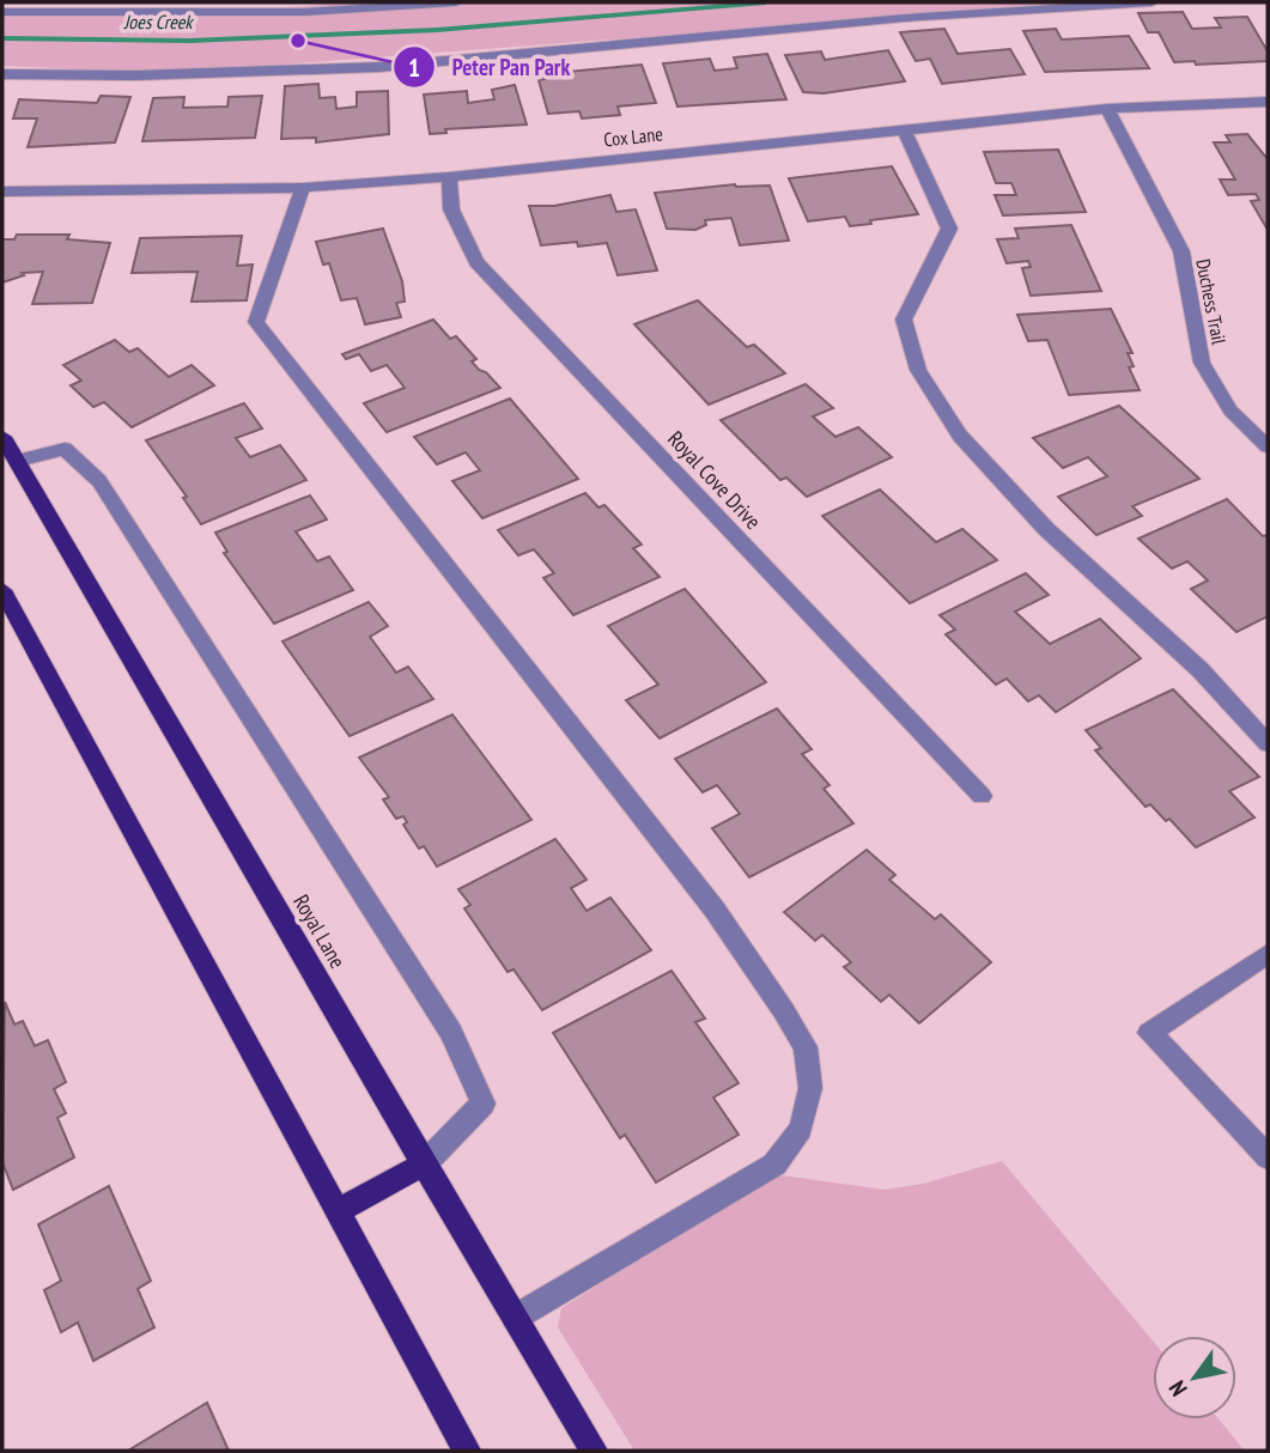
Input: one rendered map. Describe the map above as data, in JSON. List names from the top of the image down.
{
  "streets": {
    "main road": ["Royal Lane"],
    "street": ["Cox Lane", "Duchess Trail", "Royal Cove Drive"]
  },
  "crossings": [
    ["Cox Lane", "Duchess Trail"],
    ["Cox Lane", "Royal Cove Drive"]
  ],
  "water": ["Joes Creek"],
  "places": ["Peter Pan Park"],
  "north": "bottom left"
}
